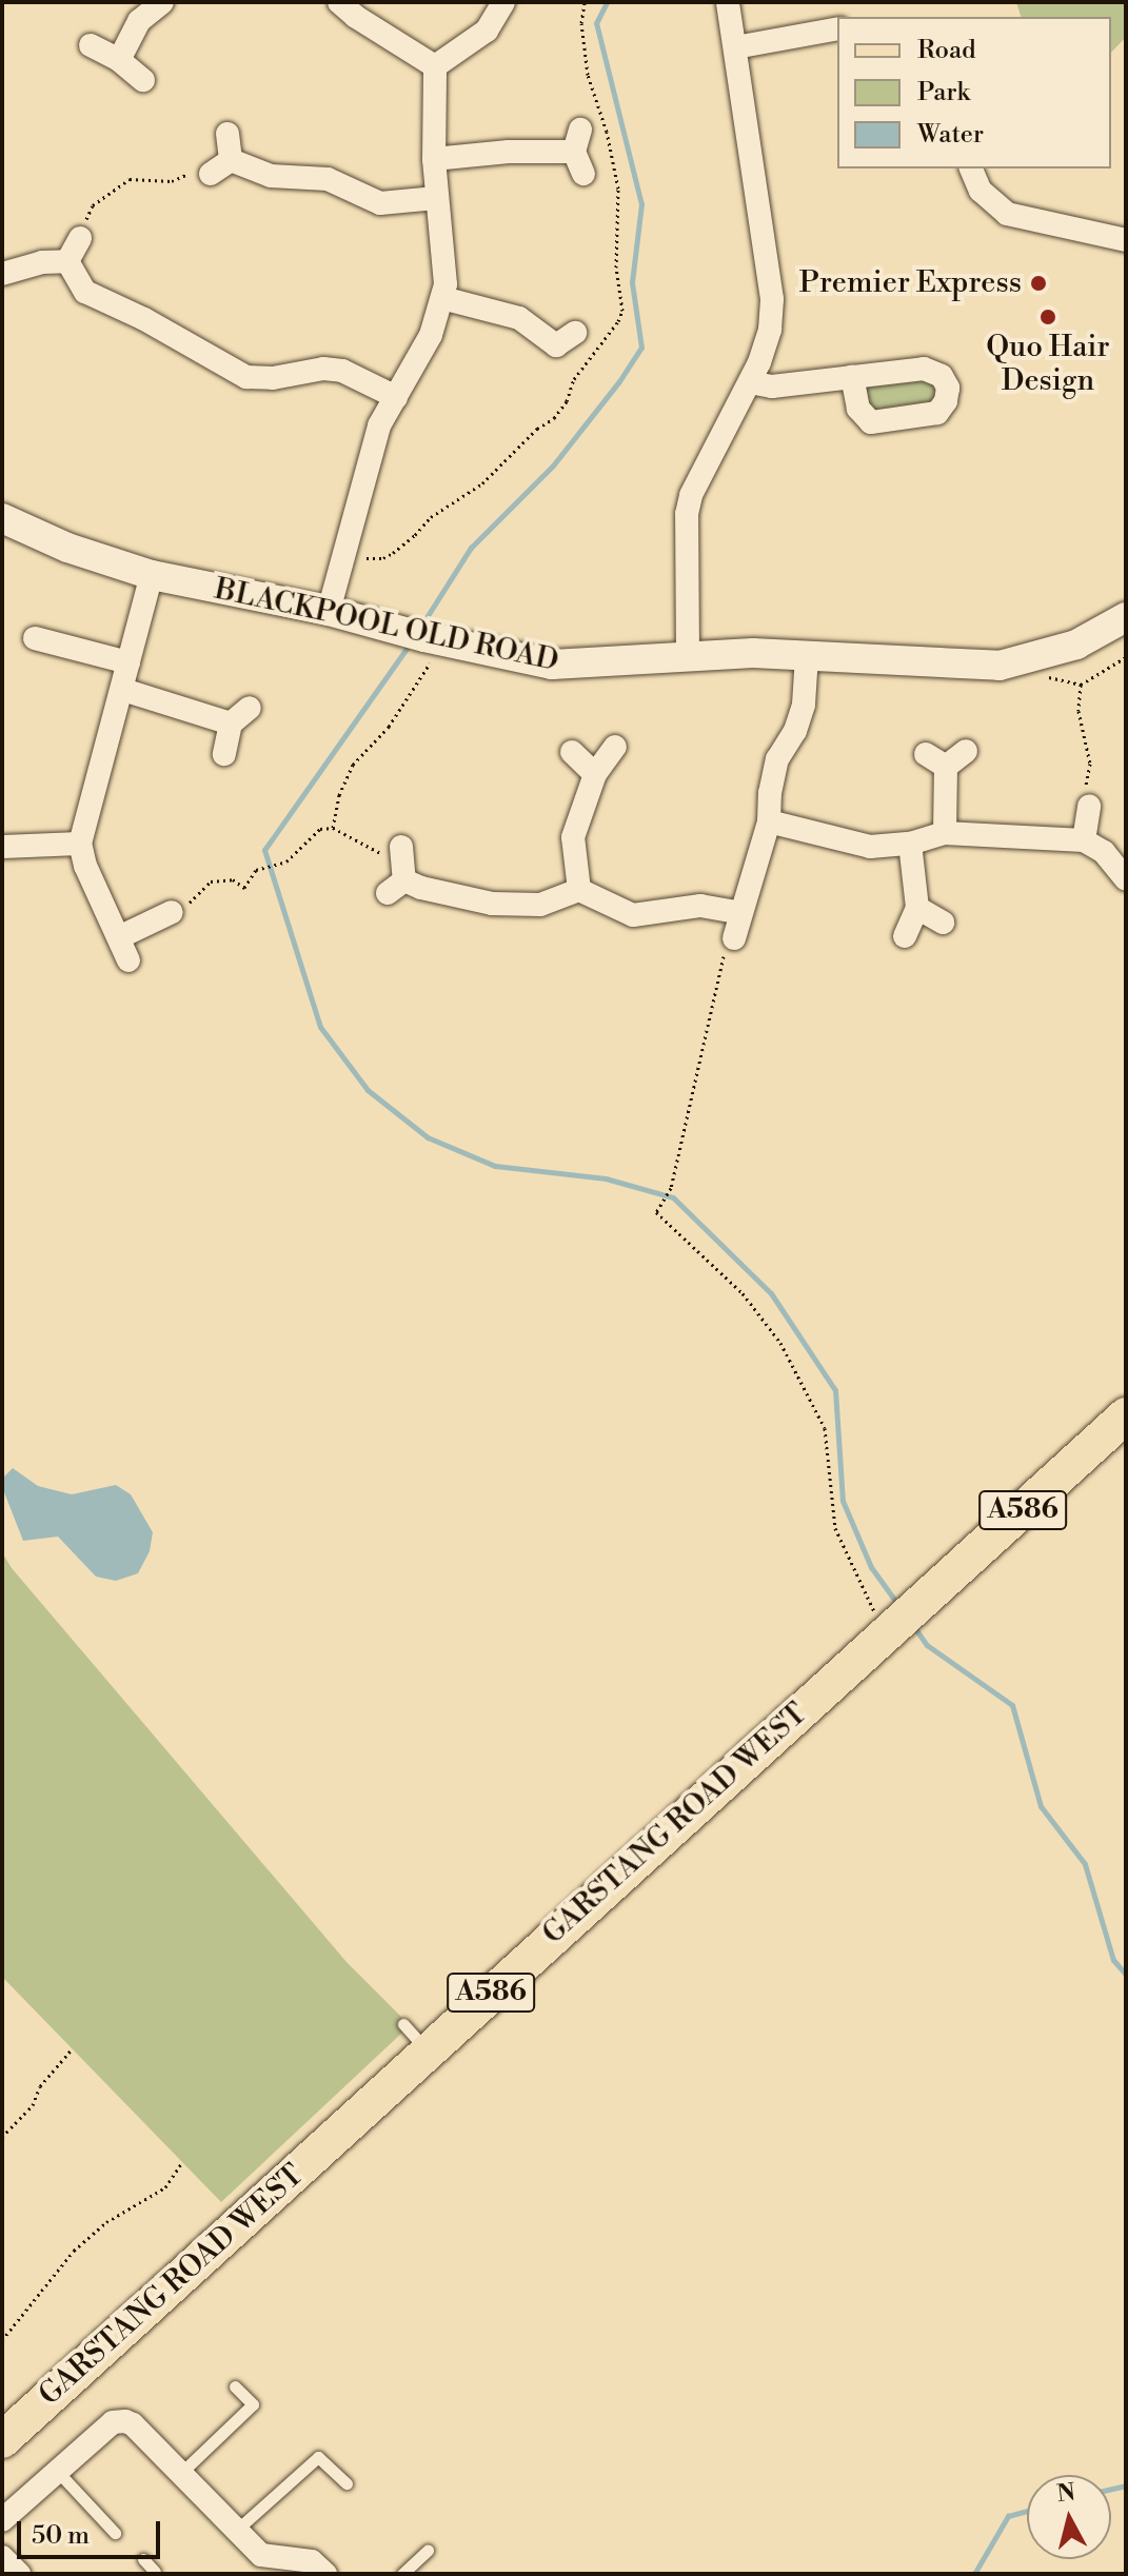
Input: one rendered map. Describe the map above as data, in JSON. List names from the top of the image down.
{
  "streets": {
    "main road": ["A586", "GARSTANG ROAD WEST"],
    "street": ["BLACKPOOL OLD ROAD"]
  },
  "places": ["Premier Express", "Quo Hair Design"],
  "legend": ["Road", "Park", "Water"],
  "scale_bar": "50 m",
  "north": "top"
}
